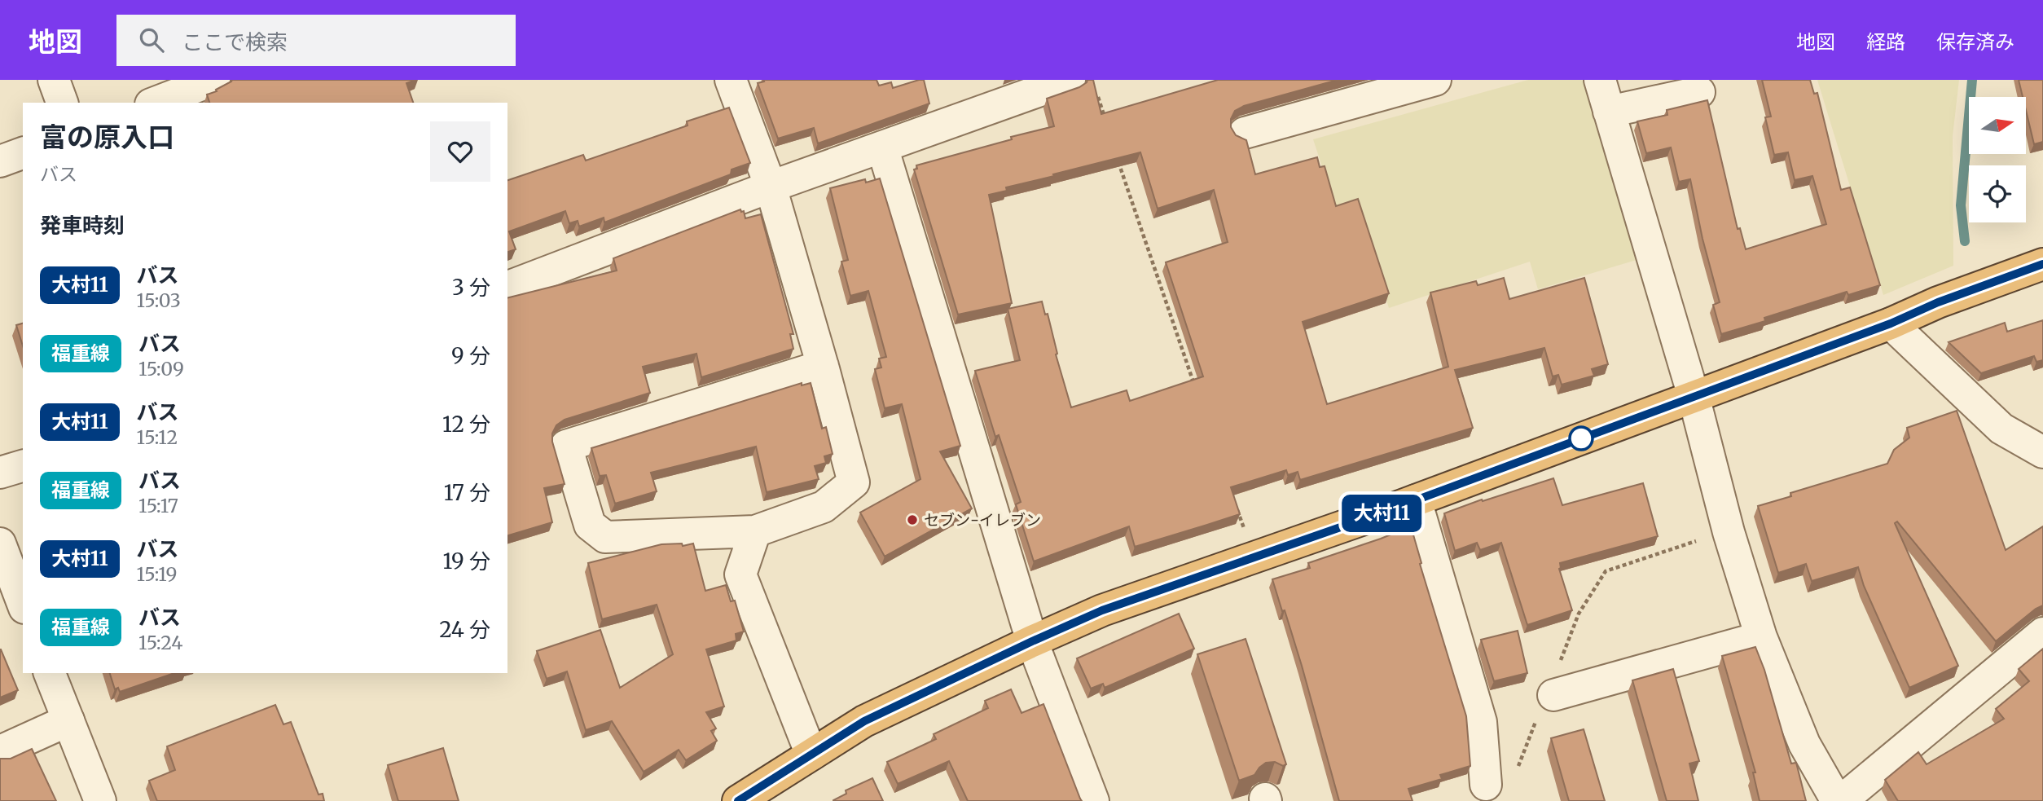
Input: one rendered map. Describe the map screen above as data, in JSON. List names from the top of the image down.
{
  "places": ["セブン-イレブン"],
  "lines": ["bus line 大村11"],
  "north": "right",
  "page": {
    "header": "地図",
    "search": "ここで検索",
    "nav": ["地図", "経路", "保存済み"],
    "on_map": "大村11",
    "heading": [
      ["富の原入口", "バス"],
      "発車時刻"
    ],
    "list": [
      {
        "mark": "大村11",
        "name": "バス",
        "note": "15:03",
        "value": "3 分"
      },
      {
        "mark": "福重線",
        "name": "バス",
        "note": "15:09",
        "value": "9 分"
      },
      {
        "mark": "大村11",
        "name": "バス",
        "note": "15:12",
        "value": "12 分"
      },
      {
        "mark": "福重線",
        "name": "バス",
        "note": "15:17",
        "value": "17 分"
      },
      {
        "mark": "大村11",
        "name": "バス",
        "note": "15:19",
        "value": "19 分"
      },
      {
        "mark": "福重線",
        "name": "バス",
        "note": "15:24",
        "value": "24 分"
      }
    ]
  }
}
